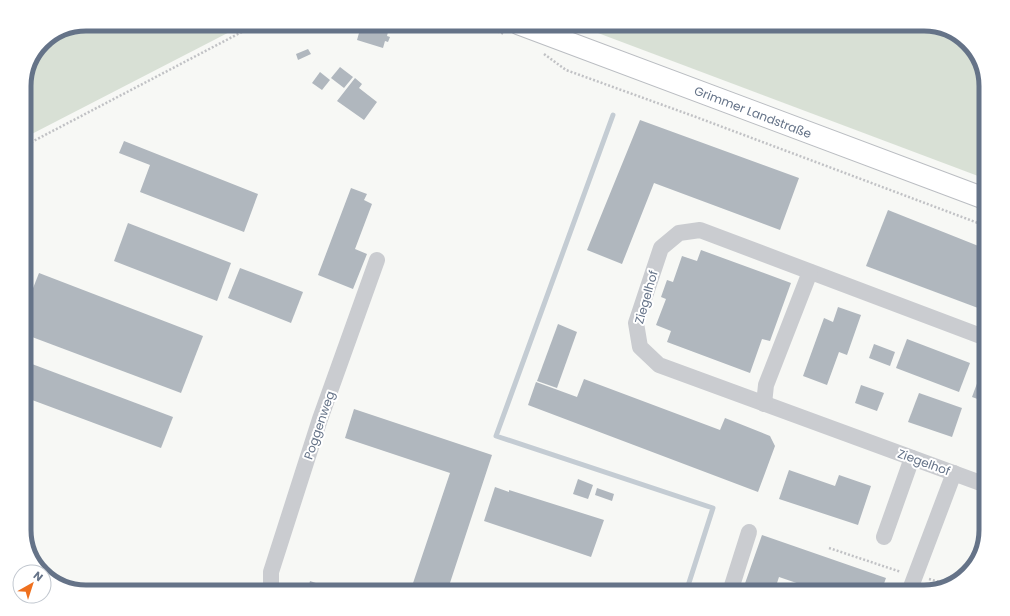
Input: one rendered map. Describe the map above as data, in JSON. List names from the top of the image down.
{
  "streets": {
    "main road": ["Grimmer Landstraße"],
    "street": ["Ziegelhof", "Poggenweg"]
  },
  "north": "top right"
}
